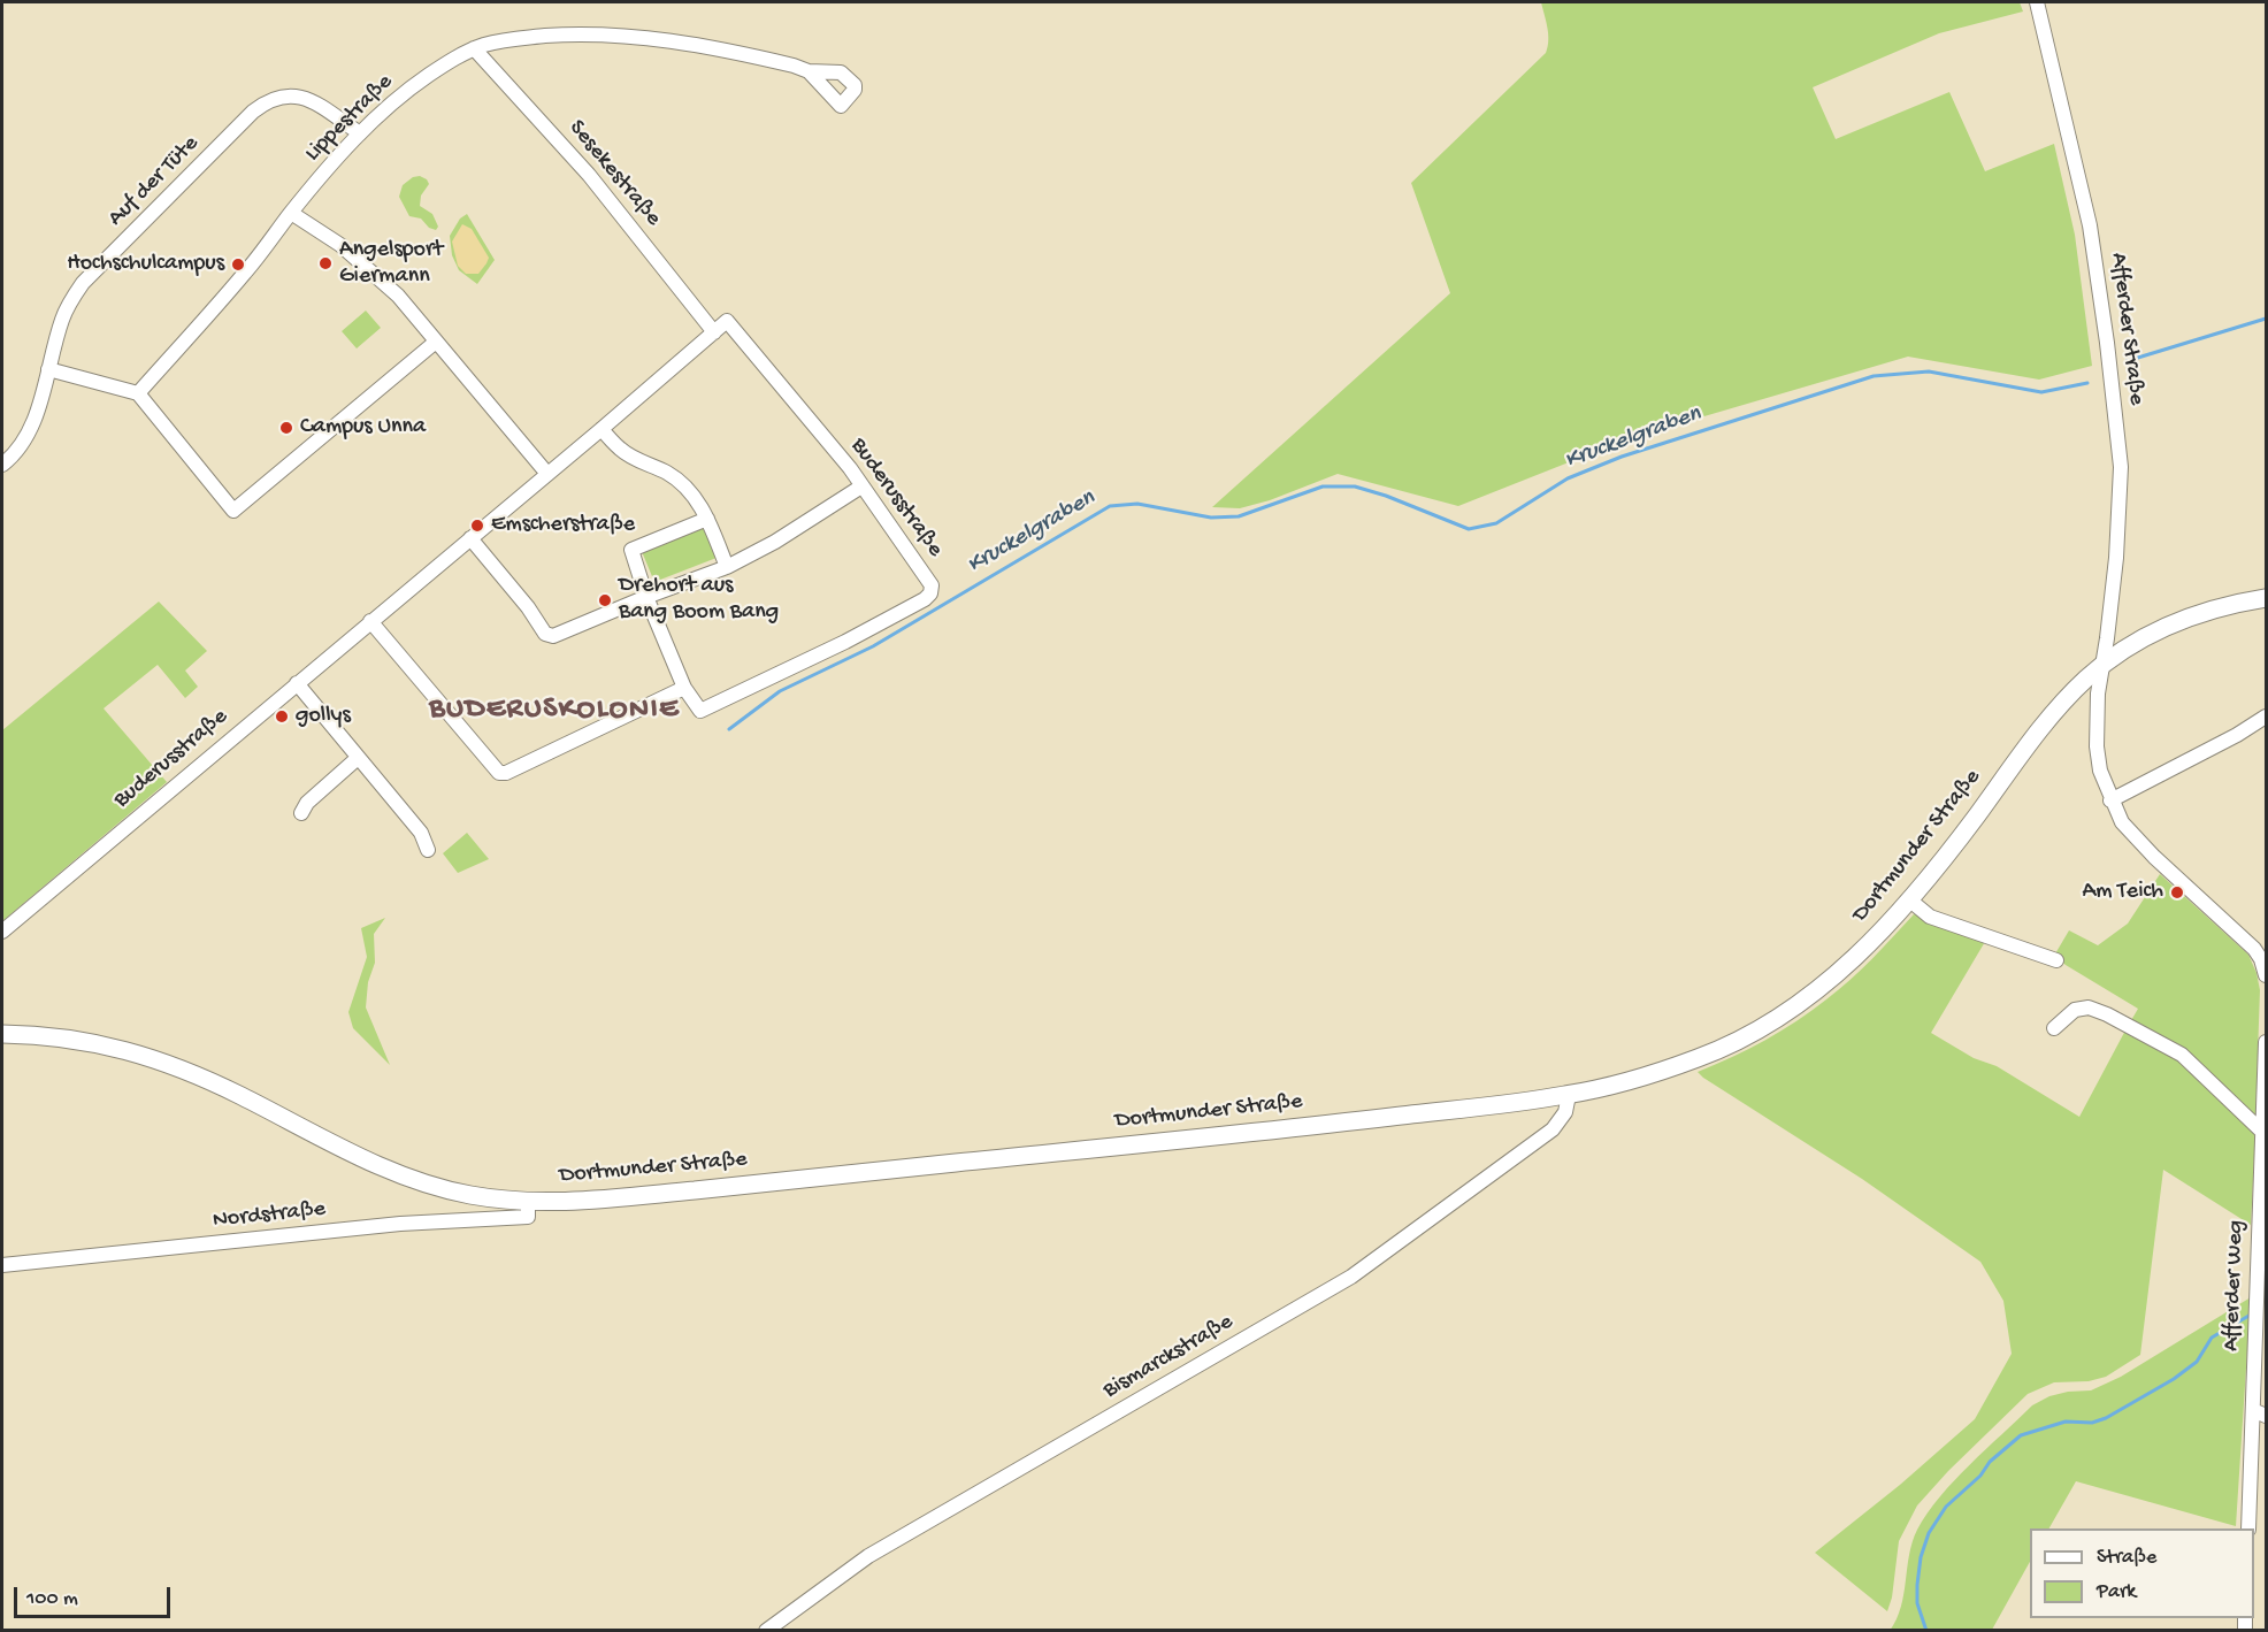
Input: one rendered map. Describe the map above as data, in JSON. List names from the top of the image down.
{
  "streets": {
    "main road": ["Dortmunder Straße"],
    "street": [
      "Lippestraße",
      "Sesekestraße",
      "Auf der Tüte",
      "Afferder Straße",
      "Buderusstraße",
      "Nordstraße",
      "Afferder Weg",
      "Bismarckstraße"
    ]
  },
  "crossings": [
    ["Lippestraße", "Sesekestraße"],
    ["Lippestraße", "Auf der Tüte"],
    ["Sesekestraße", "Buderusstraße"],
    ["Afferder Straße", "Dortmunder Straße"],
    ["Dortmunder Straße", "Nordstraße"],
    ["Dortmunder Straße", "Bismarckstraße"]
  ],
  "districts": ["BUDERUSKOLONIE"],
  "water": ["Kruckelgraben"],
  "places": [
    "Angelsport Giermann",
    "Hochschulcampus",
    "Campus Unna",
    "Emscherstraße",
    "Drehort aus Bang Boom Bang",
    "gollys",
    "Am Teich"
  ],
  "legend": ["Straße", "Park"],
  "scale_bar": "100 m"
}
